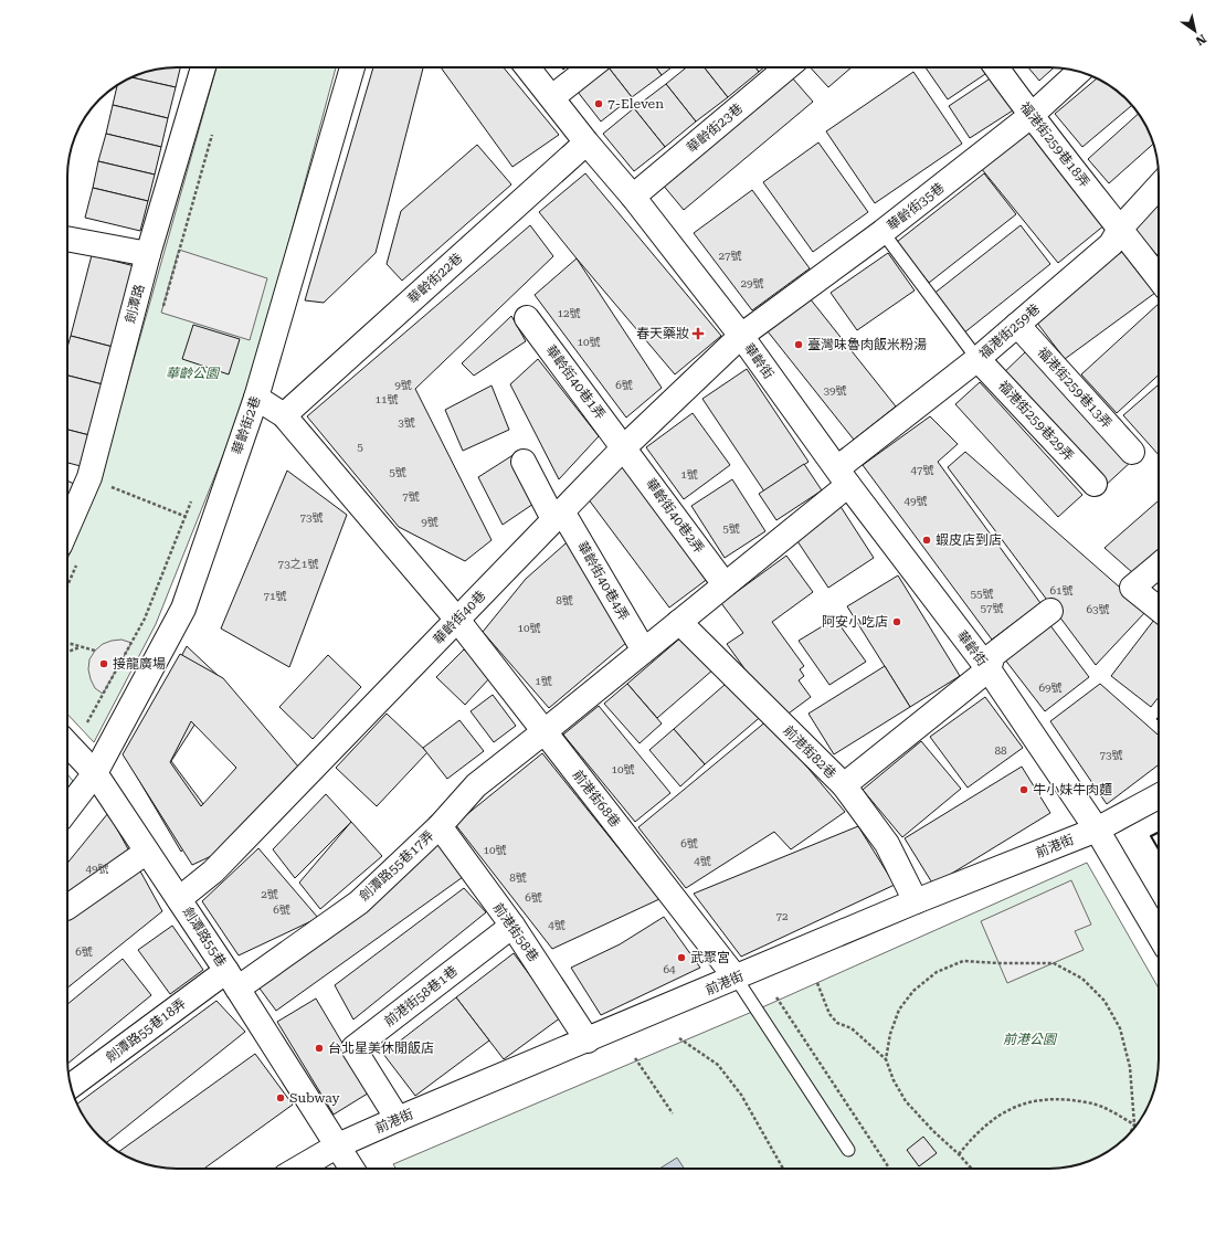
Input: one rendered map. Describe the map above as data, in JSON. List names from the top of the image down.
{
  "streets": {
    "street": [
      "華齡街23巷",
      "福港街259巷18弄",
      "華齡街35巷",
      "華齡街22巷",
      "劍潭路",
      "福港街259巷",
      "華齡街",
      "華齡街40巷1弄",
      "福港街259巷13弄",
      "福港街259巷29弄",
      "華齡街2巷",
      "華齡街40巷2弄",
      "華齡街40巷4弄",
      "華齡街40巷",
      "前港街82巷",
      "前港街68巷",
      "前港街",
      "劍潭路55巷17弄",
      "前港街58巷",
      "劍潭路55巷",
      "前港街58巷1巷",
      "劍潭路55巷18弄"
    ]
  },
  "crossings": [
    ["華齡街23巷", "華齡街"],
    ["福港街259巷18弄", "華齡街35巷"],
    ["福港街259巷18弄", "福港街259巷"],
    ["華齡街35巷", "華齡街"],
    ["華齡街35巷", "華齡街40巷"],
    ["華齡街22巷", "華齡街"],
    ["華齡街22巷", "前港街68巷"],
    ["福港街259巷", "華齡街"],
    ["福港街259巷", "福港街259巷13弄"],
    ["福港街259巷", "福港街259巷29弄"],
    ["福港街259巷", "華齡街40巷2弄"],
    ["福港街259巷", "前港街82巷"],
    ["福港街259巷", "劍潭路55巷17弄"],
    ["華齡街", "華齡街40巷"],
    ["華齡街", "前港街82巷"],
    ["華齡街", "前港街"],
    ["華齡街40巷1弄", "華齡街40巷2弄"],
    ["華齡街40巷1弄", "華齡街40巷"],
    ["華齡街2巷", "前港街68巷"],
    ["華齡街2巷", "劍潭路55巷"],
    ["華齡街40巷2弄", "華齡街40巷"],
    ["華齡街40巷4弄", "華齡街40巷"],
    ["華齡街40巷4弄", "劍潭路55巷17弄"],
    ["華齡街40巷", "前港街68巷"],
    ["華齡街40巷", "劍潭路55巷"],
    ["前港街82巷", "前港街"],
    ["前港街82巷", "劍潭路55巷17弄"],
    ["前港街68巷", "前港街"],
    ["前港街68巷", "劍潭路55巷17弄"],
    ["前港街", "前港街58巷"],
    ["前港街", "劍潭路55巷"],
    ["前港街", "前港街58巷1巷"],
    ["劍潭路55巷17弄", "前港街58巷"],
    ["劍潭路55巷17弄", "劍潭路55巷"],
    ["劍潭路55巷17弄", "劍潭路55巷18弄"],
    ["前港街58巷", "前港街58巷1巷"],
    ["劍潭路55巷", "劍潭路55巷18弄"]
  ],
  "parks": ["華齡公園", "前港公園"],
  "places": {
    "other": [
      "7-Eleven",
      "臺灣味魯肉飯米粉湯",
      "蝦皮店到店",
      "阿安小吃店",
      "接龍廣場",
      "牛小妹牛肉麵",
      "武聚宮",
      "台北星美休閒飯店",
      "Subway"
    ],
    "health": ["春天藥妝"]
  },
  "house_numbers": [
    "27號",
    "29號",
    "12號",
    "10號",
    "9號",
    "6號",
    "39號",
    "11號",
    "3號",
    "5",
    "47號",
    "5號",
    "1號",
    "7號",
    "49號",
    "73號",
    "9號",
    "5號",
    "73之1號",
    "61號",
    "55號",
    "71號",
    "8號",
    "57號",
    "63號",
    "10號",
    "1號",
    "69號",
    "88",
    "73號",
    "10號",
    "6號",
    "10號",
    "4號",
    "49號",
    "8號",
    "2號",
    "6號",
    "6號",
    "72",
    "4號",
    "6號",
    "64"
  ],
  "north": "bottom right"
}
